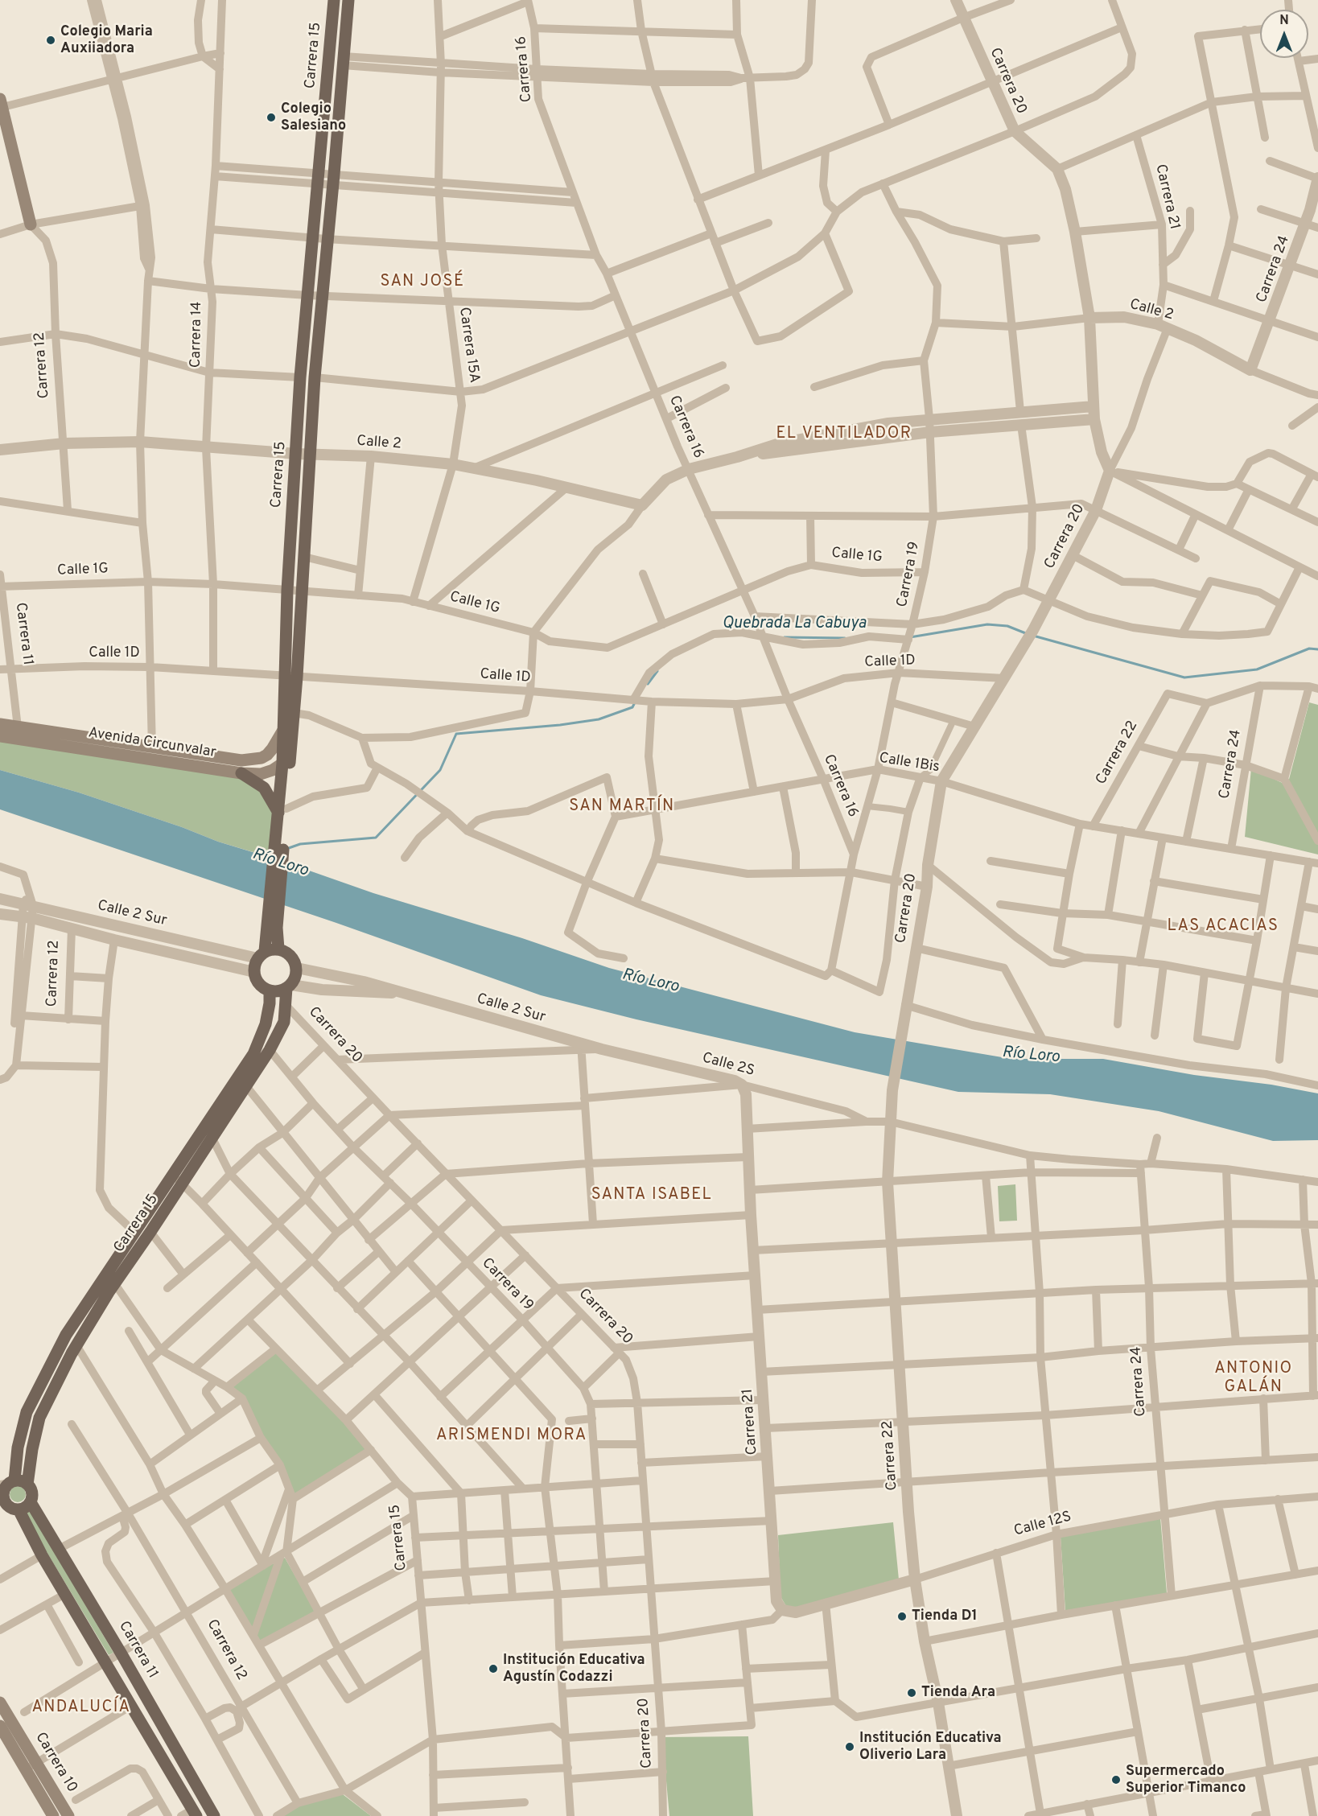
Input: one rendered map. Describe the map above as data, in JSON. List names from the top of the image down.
{
  "streets": {
    "main road": [
      "Carrera 15",
      "Carrera 12",
      "Carrera 11",
      "Avenida Circunvalar",
      "Carrera 10"
    ],
    "street": [
      "Carrera 16",
      "Carrera 20",
      "Carrera 21",
      "Carrera 24",
      "Calle 2",
      "Carrera 14",
      "Carrera 15A",
      "Calle 1G",
      "Carrera 19",
      "Calle 1D",
      "Carrera 22",
      "Calle 1Bis",
      "Calle 2 Sur",
      "Calle 2S",
      "Calle 12S"
    ]
  },
  "crossings": [
    ["Carrera 15", "Carrera 20"],
    ["Carrera 15", "Calle 2"],
    ["Carrera 15", "Calle 1G"],
    ["Carrera 15", "Carrera 19"],
    ["Carrera 15", "Carrera 11"],
    ["Carrera 15", "Calle 1D"],
    ["Carrera 15", "Avenida Circunvalar"],
    ["Carrera 15", "Calle 2 Sur"],
    ["Carrera 16", "Calle 1G"],
    ["Carrera 16", "Carrera 19"],
    ["Carrera 16", "Calle 1D"],
    ["Carrera 16", "Calle 1Bis"],
    ["Carrera 20", "Carrera 21"],
    ["Carrera 20", "Calle 2"],
    ["Carrera 20", "Carrera 19"],
    ["Carrera 20", "Calle 1D"],
    ["Carrera 20", "Carrera 22"],
    ["Carrera 20", "Calle 1Bis"],
    ["Carrera 21", "Calle 2"],
    ["Carrera 21", "Calle 2S"],
    ["Carrera 21", "Calle 12S"],
    ["Carrera 24", "Calle 2"],
    ["Carrera 24", "Calle 1Bis"],
    ["Carrera 24", "Calle 12S"],
    ["Calle 2", "Carrera 14"],
    ["Calle 2", "Carrera 15A"],
    ["Calle 2", "Carrera 12"],
    ["Calle 2", "Carrera 19"],
    ["Carrera 14", "Calle 1G"],
    ["Carrera 14", "Calle 1D"],
    ["Carrera 15A", "Calle 1G"],
    ["Carrera 12", "Calle 2 Sur"],
    ["Calle 1G", "Carrera 19"],
    ["Calle 1G", "Carrera 11"],
    ["Carrera 19", "Calle 1D"],
    ["Carrera 19", "Calle 1Bis"],
    ["Carrera 11", "Calle 1D"],
    ["Carrera 11", "Avenida Circunvalar"],
    ["Carrera 22", "Calle 1Bis"],
    ["Carrera 22", "Calle 12S"],
    ["Calle 2 Sur", "Calle 2S"]
  ],
  "districts": [
    "SAN JOSÉ",
    "EL VENTILADOR",
    "SAN MARTÍN",
    "LAS ACACIAS",
    "SANTA ISABEL",
    "ANTONIO GALÁN",
    "ARISMENDI MORA",
    "ANDALUCÍA"
  ],
  "water": ["Quebrada La Cabuya", "Río Loro"],
  "places": [
    "Colegio Maria Auxiiadora",
    "Colegio Salesiano",
    "Tienda D1",
    "Institución Educativa Agustín Codazzi",
    "Tienda Ara",
    "Institución Educativa Oliverio Lara",
    "Supermercado Superior Timanco"
  ],
  "north": "top"
}
